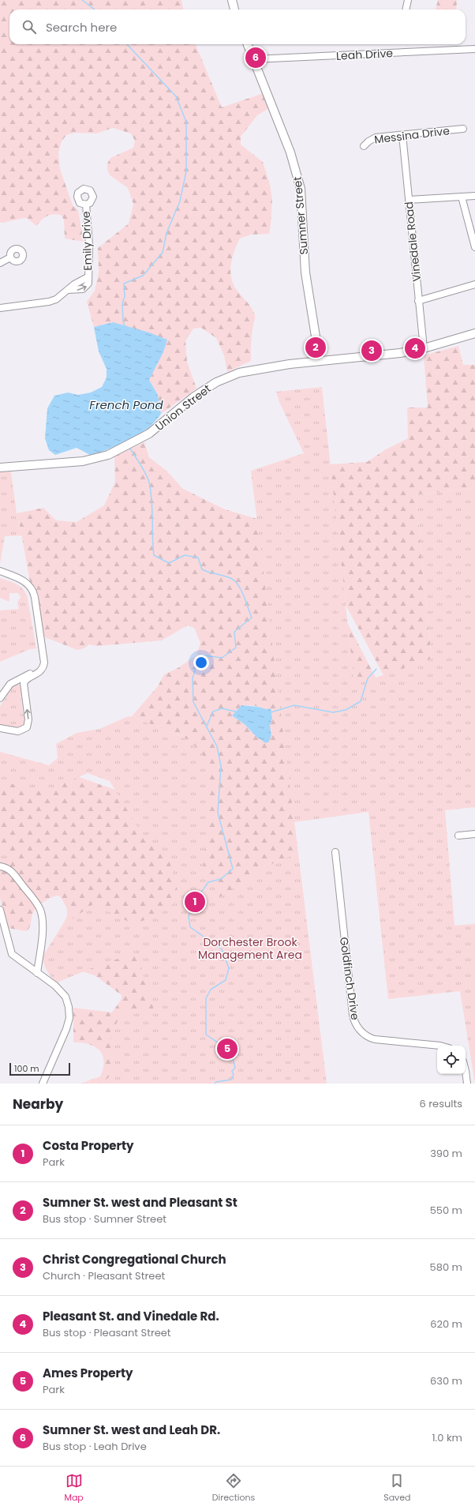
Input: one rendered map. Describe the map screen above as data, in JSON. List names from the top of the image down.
{
  "streets": {
    "main road": ["Sumner Street", "Union Street"],
    "street": [
      "Leah Drive",
      "Messina Drive",
      "Emily Drive",
      "Vinedale Road",
      "Goldfinch Drive"
    ]
  },
  "crossings": [
    ["Leah Drive", "Sumner Street"],
    ["Messina Drive", "Vinedale Road"],
    ["Sumner Street", "Union Street"],
    ["Vinedale Road", "Union Street"]
  ],
  "water": ["French Pond"],
  "parks": ["Dorchester Brook Management Area"],
  "scale_bar": "100 m",
  "page": {
    "search": "Search here",
    "pins": [
      "6",
      "2",
      "4",
      "3",
      "1",
      "5"
    ],
    "scale": "100 m",
    "heading": ["Nearby", "6 results"],
    "list": [
      {
        "mark": "1",
        "name": "Costa Property",
        "note": "Park",
        "value": "390 m"
      },
      {
        "mark": "2",
        "name": "Sumner St. west and Pleasant St",
        "note": "Bus stop · Sumner Street",
        "value": "550 m"
      },
      {
        "mark": "3",
        "name": "Christ Congregational Church",
        "note": "Church · Pleasant Street",
        "value": "580 m"
      },
      {
        "mark": "4",
        "name": "Pleasant St. and Vinedale Rd.",
        "note": "Bus stop · Pleasant Street",
        "value": "620 m"
      },
      {
        "mark": "5",
        "name": "Ames Property",
        "note": "Park",
        "value": "630 m"
      },
      {
        "mark": "6",
        "name": "Sumner St. west and Leah DR.",
        "note": "Bus stop · Leah Drive",
        "value": "1.0 km"
      }
    ],
    "nav": ["Map", "Directions", "Saved"]
  }
}
